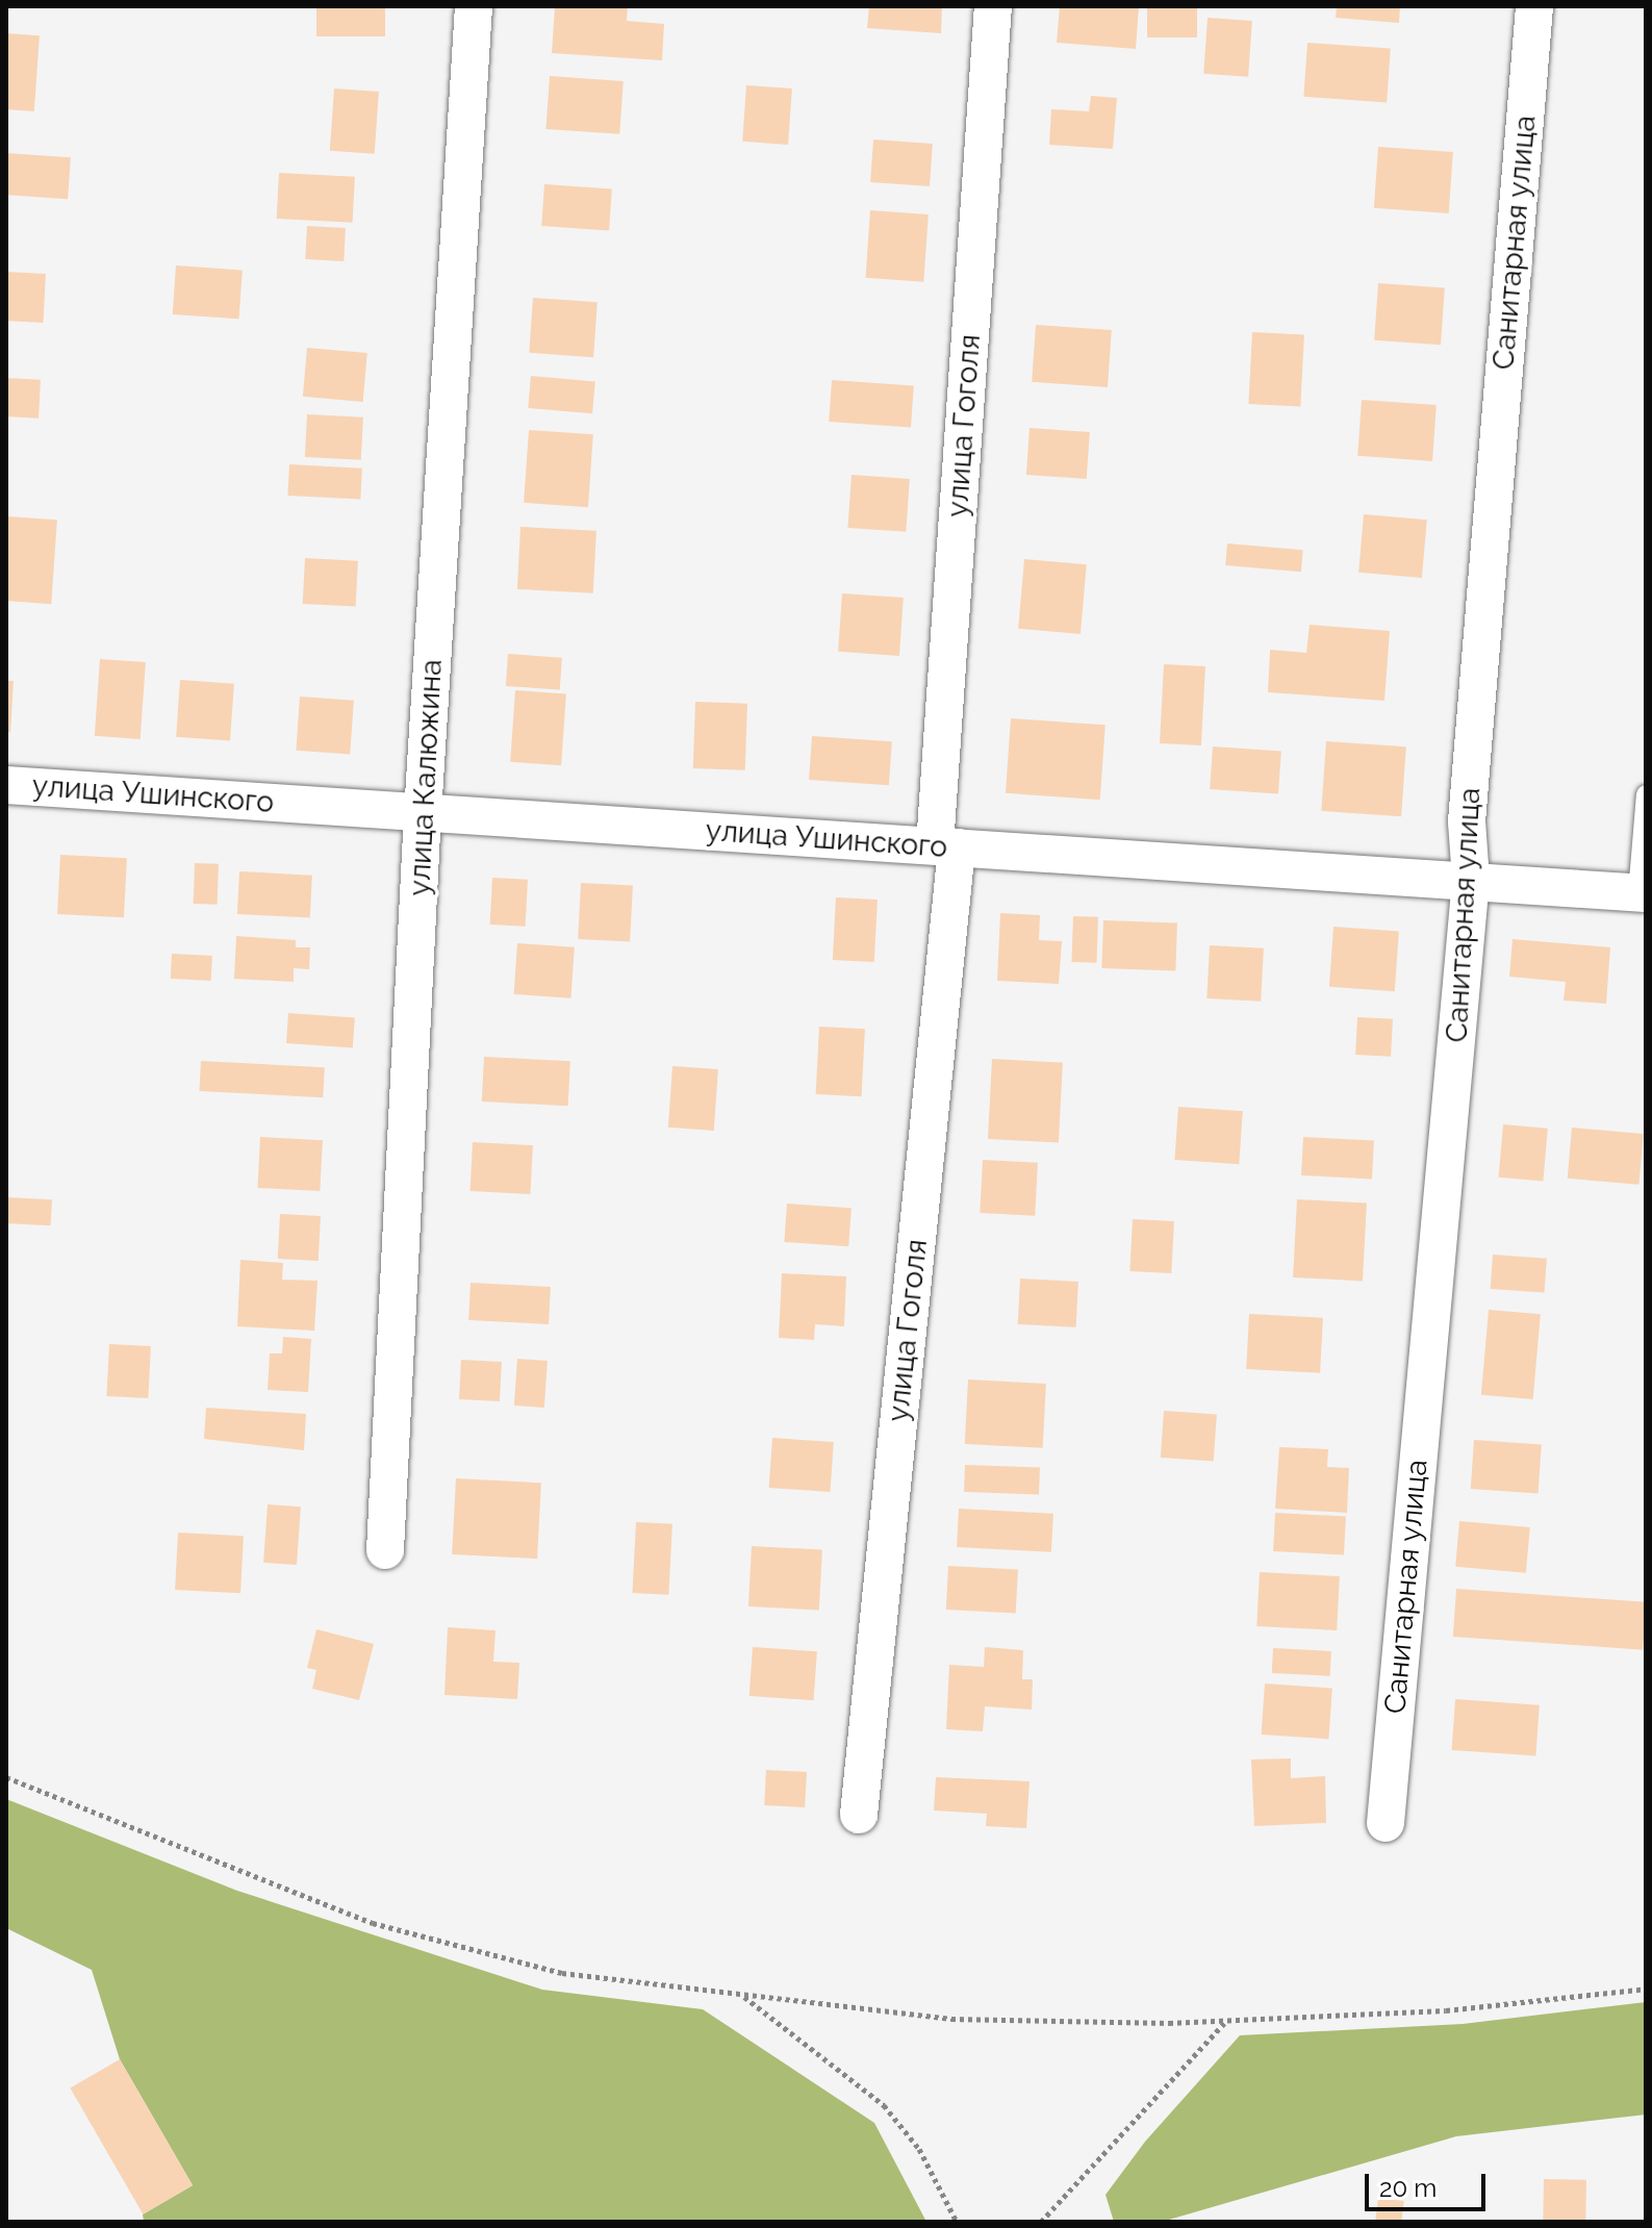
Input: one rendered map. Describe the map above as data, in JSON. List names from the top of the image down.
{
  "streets": {
    "street": [
      "Санитарная улица",
      "улица Гоголя",
      "улица Калюжина",
      "улица Ушинского"
    ]
  },
  "crossings": [
    ["Санитарная улица", "улица Ушинского"],
    ["улица Гоголя", "улица Ушинского"],
    ["улица Калюжина", "улица Ушинского"]
  ],
  "scale_bar": "20 m"
}
